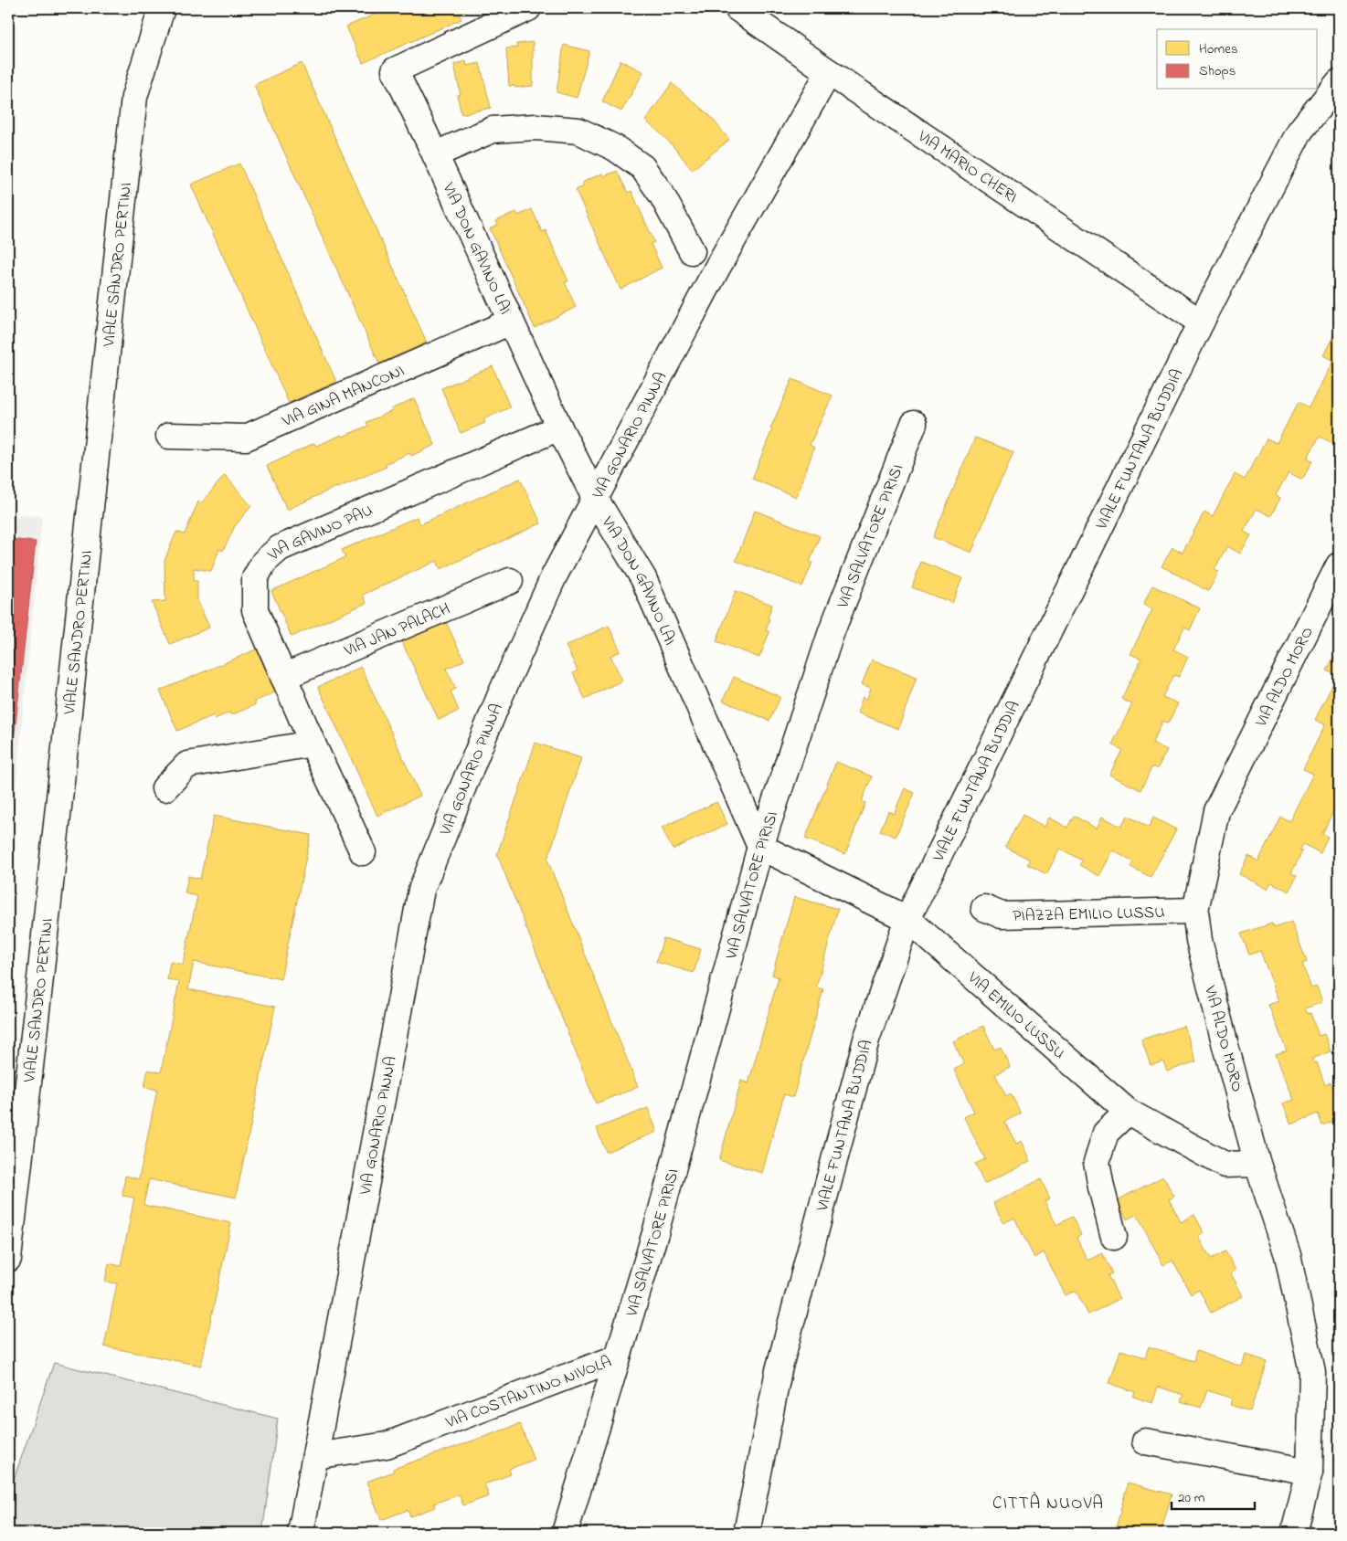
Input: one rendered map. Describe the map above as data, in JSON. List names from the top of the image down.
{
  "streets": {
    "street": [
      "VIA MARIO CHERI",
      "VIA DON GAVINO LAI",
      "VIALE SANDRO PERTINI",
      "VIA GINA MANCONI",
      "VIA GONARIO PINNA",
      "VIALE FUNTANA BUDDIA",
      "VIA GAVINO PAU",
      "VIA SALVATORE PIRISI",
      "VIA JAN PALACH",
      "VIA ALDO MORO",
      "PIAZZA EMILIO LUSSU",
      "VIA EMILIO LUSSU",
      "VIA COSTANTINO NIVOLA"
    ]
  },
  "crossings": [
    ["VIA MARIO CHERI", "VIA GONARIO PINNA"],
    ["VIA MARIO CHERI", "VIALE FUNTANA BUDDIA"],
    ["VIA DON GAVINO LAI", "VIA GINA MANCONI"],
    ["VIA DON GAVINO LAI", "VIA GONARIO PINNA"],
    ["VIA DON GAVINO LAI", "VIA GAVINO PAU"],
    ["VIA DON GAVINO LAI", "VIA SALVATORE PIRISI"],
    ["VIA GONARIO PINNA", "VIA COSTANTINO NIVOLA"],
    ["VIALE FUNTANA BUDDIA", "VIA EMILIO LUSSU"],
    ["VIA GAVINO PAU", "VIA JAN PALACH"],
    ["VIA SALVATORE PIRISI", "VIA COSTANTINO NIVOLA"],
    ["VIA ALDO MORO", "PIAZZA EMILIO LUSSU"]
  ],
  "districts": ["CITTÀ NUOVA"],
  "legend": ["Homes", "Shops"],
  "scale_bar": "20 m"
}
